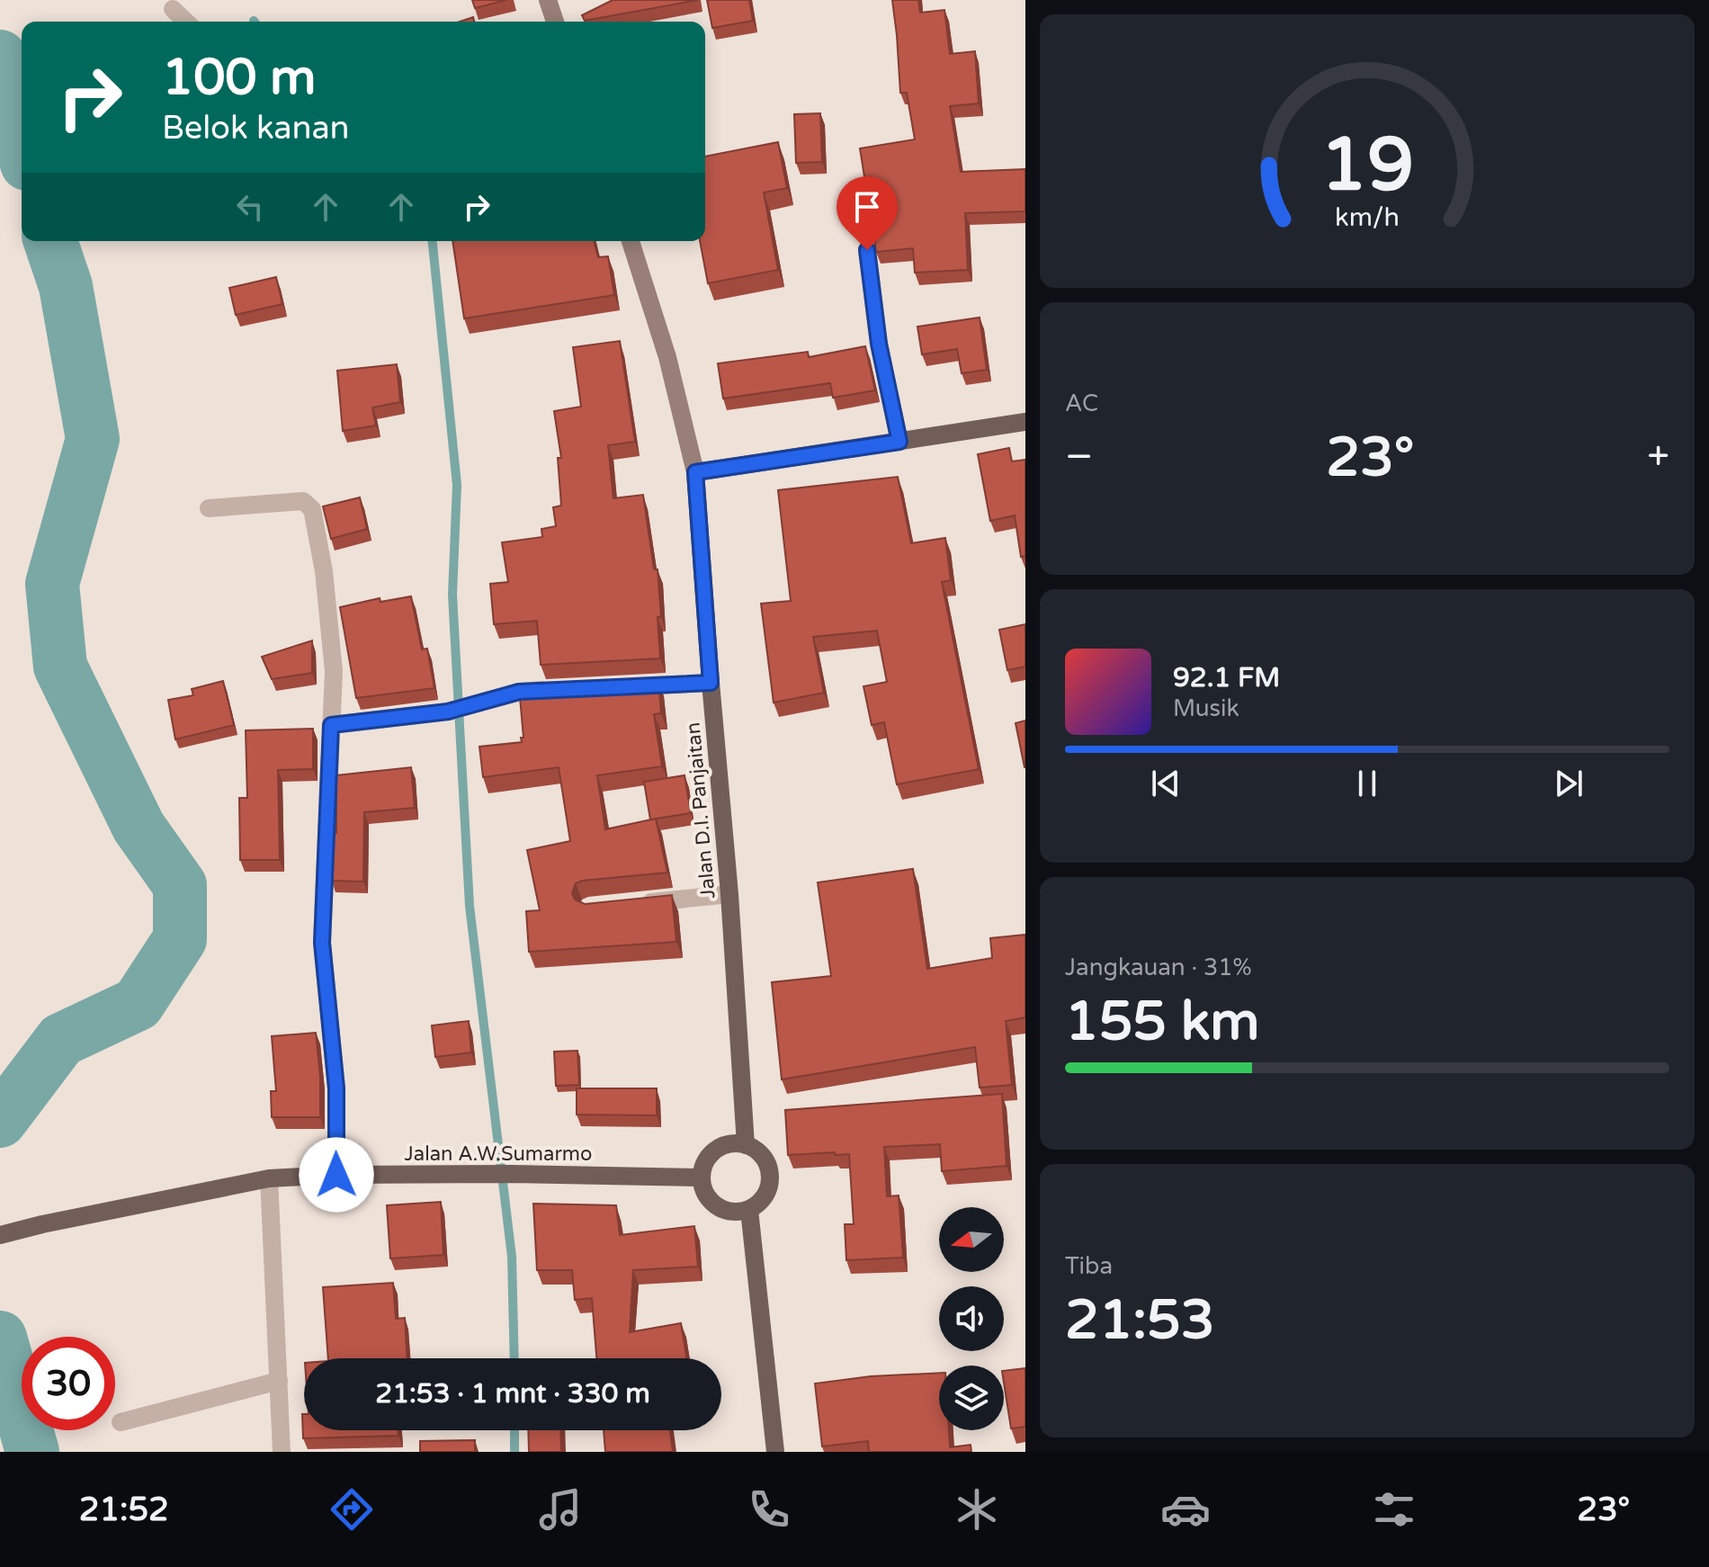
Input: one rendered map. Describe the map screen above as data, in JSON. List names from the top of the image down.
{
  "streets": {
    "main road": ["Jalan D.I. Panjaitan", "Jalan A.W.Sumarmo"]
  },
  "crossings": [
    ["Jalan D.I. Panjaitan", "Jalan A.W.Sumarmo"]
  ],
  "north": "left",
  "page": {
    "turn": ["100 m", "Belok kanan"],
    "tile": [
      "AC",
      ["Jangkauan · 31%", "155 km"],
      ["Tiba", "21:53"]
    ],
    "heat": ["−", "23°", "+"],
    "song": ["92.1 FM", "Musik"],
    "limit": "30",
    "trip": "21:53 · 1 mnt · 330 m",
    "tabs": ["21:52", "23°"],
    "gauge": ["19", "km/h"]
  }
}
